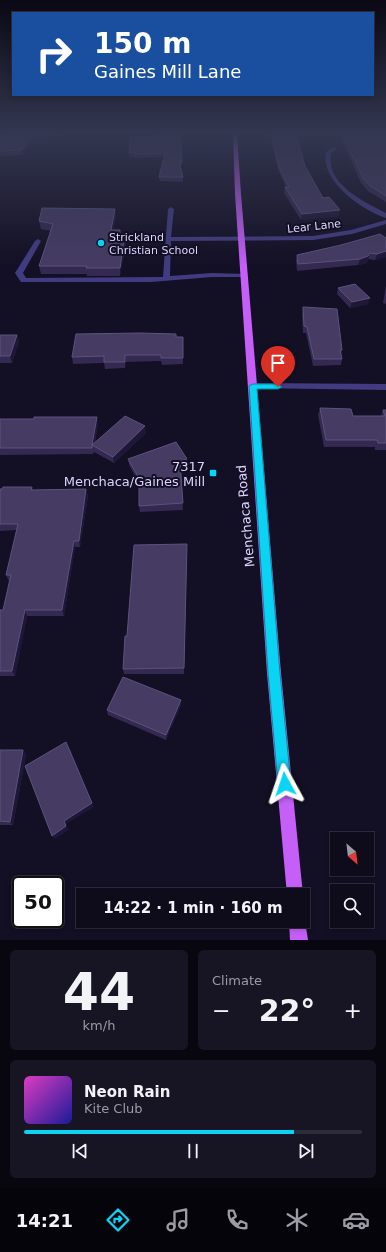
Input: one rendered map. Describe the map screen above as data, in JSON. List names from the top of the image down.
{
  "streets": {
    "main road": ["Menchaca Road"],
    "street": ["Lear Lane"]
  },
  "crossings": [
    ["Lear Lane", "Menchaca Road"]
  ],
  "places": {
    "other": ["Strickland Christian School"],
    "transit": ["7317 Menchaca/Gaines Mill"]
  },
  "north": "bottom right",
  "page": {
    "turn": ["150 m", "Gaines Mill Lane"],
    "limit": "50",
    "trip": "14:22 · 1 min · 160 m",
    "tile": [
      ["44", "km/h"],
      "Climate"
    ],
    "heat": ["−", "22°", "+"],
    "song": ["Neon Rain", "Kite Club"],
    "tabs": "14:21"
  }
}
